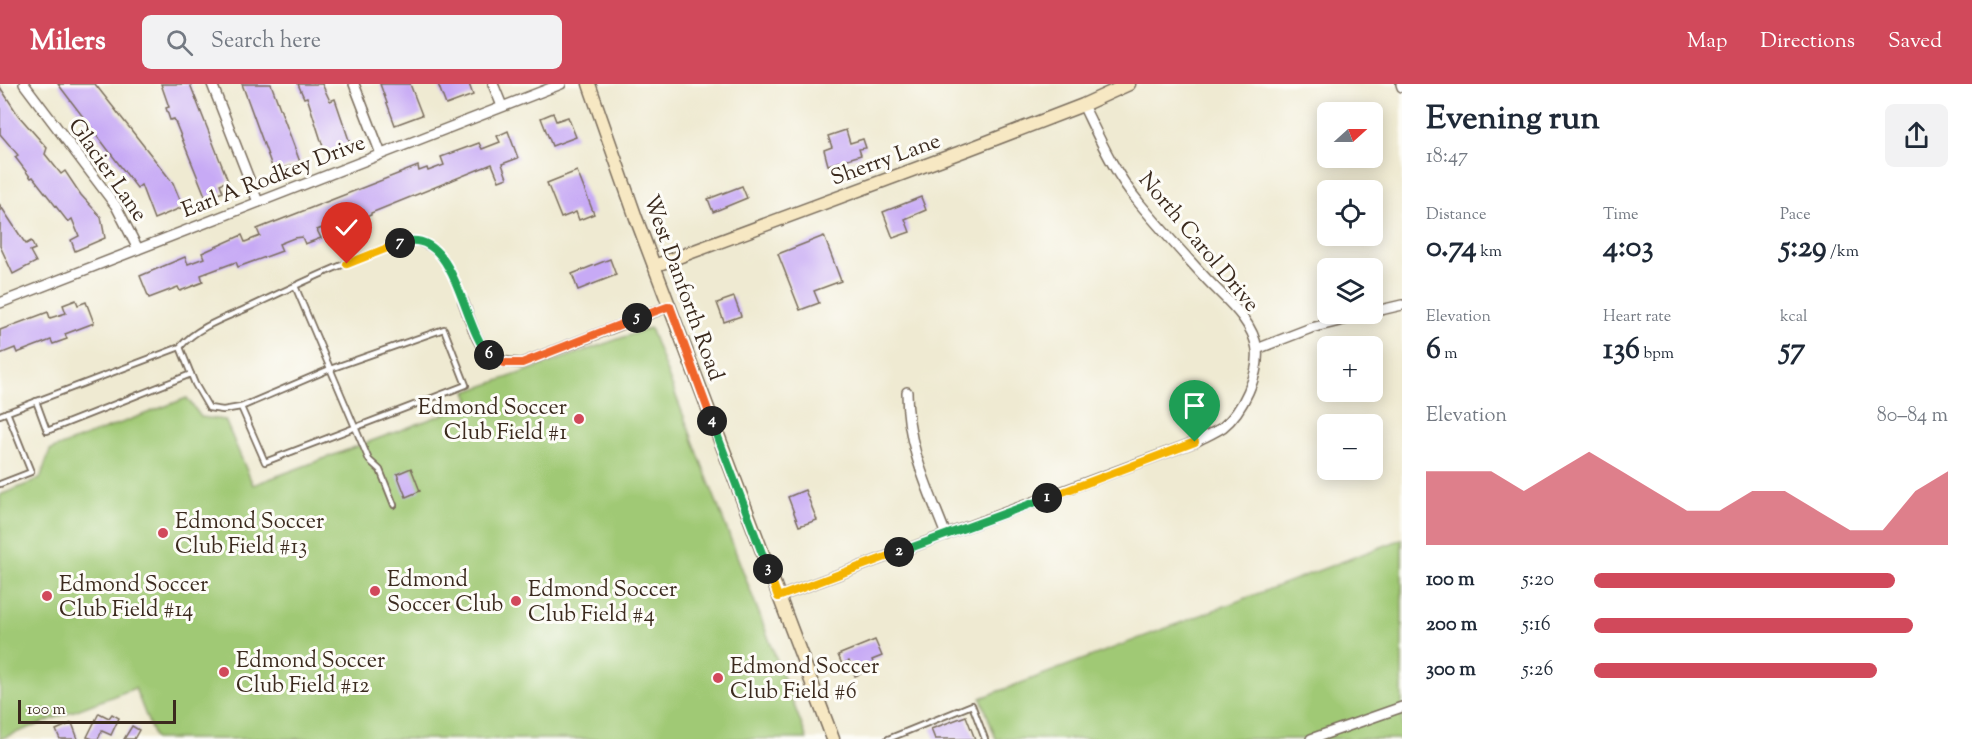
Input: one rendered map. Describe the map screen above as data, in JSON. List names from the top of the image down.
{
  "streets": {
    "main road": ["Sherry Lane", "West Danforth Road"],
    "street": ["Glacier Lane", "Earl A Rodkey Drive", "North Carol Drive"]
  },
  "crossings": [
    ["Sherry Lane", "North Carol Drive"],
    ["Sherry Lane", "West Danforth Road"],
    ["Glacier Lane", "Earl A Rodkey Drive"]
  ],
  "places": [
    "Edmond Soccer Club Field #1",
    "Edmond Soccer Club Field #13",
    "Edmond Soccer Club",
    "Edmond Soccer Club Field #14",
    "Edmond Soccer Club Field #4",
    "Edmond Soccer Club Field #12",
    "Edmond Soccer Club Field #6"
  ],
  "scale_bar": "100 m",
  "north": "right",
  "page": {
    "header": "Milers",
    "search": "Search here",
    "nav": ["Map", "Directions", "Saved"],
    "heading": ["Evening run", "18:47"],
    "map_buttons": ["+", "−"],
    "stats": [
      ["Distance", "0.74 km"],
      ["Time", "4:03"],
      ["Pace", "5:29 /km"],
      ["Elevation", "6 m"],
      ["Heart rate", "136 bpm"],
      ["kcal", "57"]
    ],
    "pins": [
      "7",
      "5",
      "6",
      "4",
      "1",
      "2",
      "3"
    ],
    "chart": ["Elevation", "80–84 m"],
    "list": [
      {
        "name": "100 m",
        "note": "5:20"
      },
      {
        "name": "200 m",
        "note": "5:16"
      },
      {
        "name": "300 m",
        "note": "5:26"
      }
    ],
    "scale": "100 m"
  }
}
